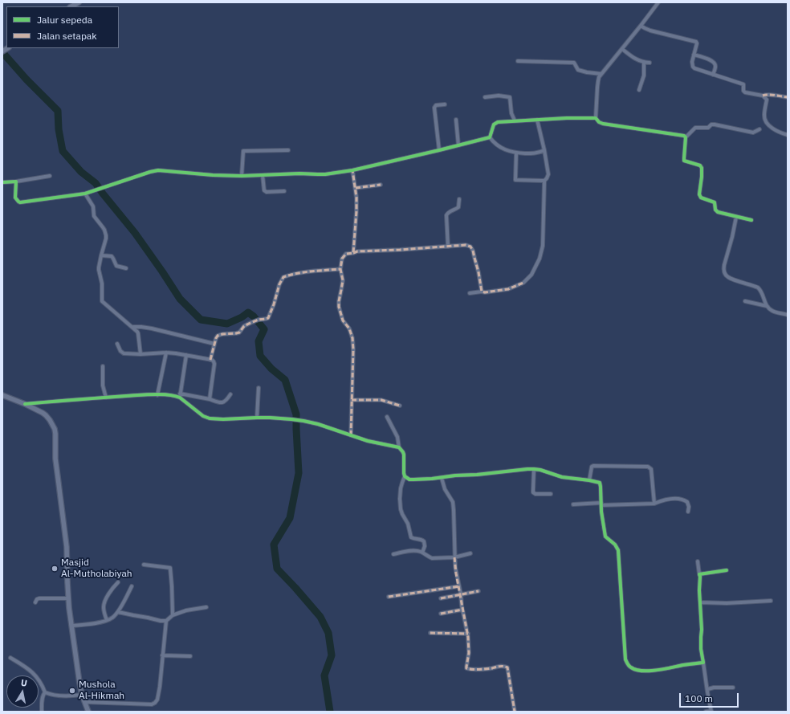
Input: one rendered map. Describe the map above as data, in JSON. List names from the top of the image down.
{
  "places": ["Masjid Al-Mutholabiyah", "Mushola Al-Hikmah"],
  "legend": ["Jalur sepeda", "Jalan setapak"],
  "scale_bar": "100 m",
  "north": "top"
}
